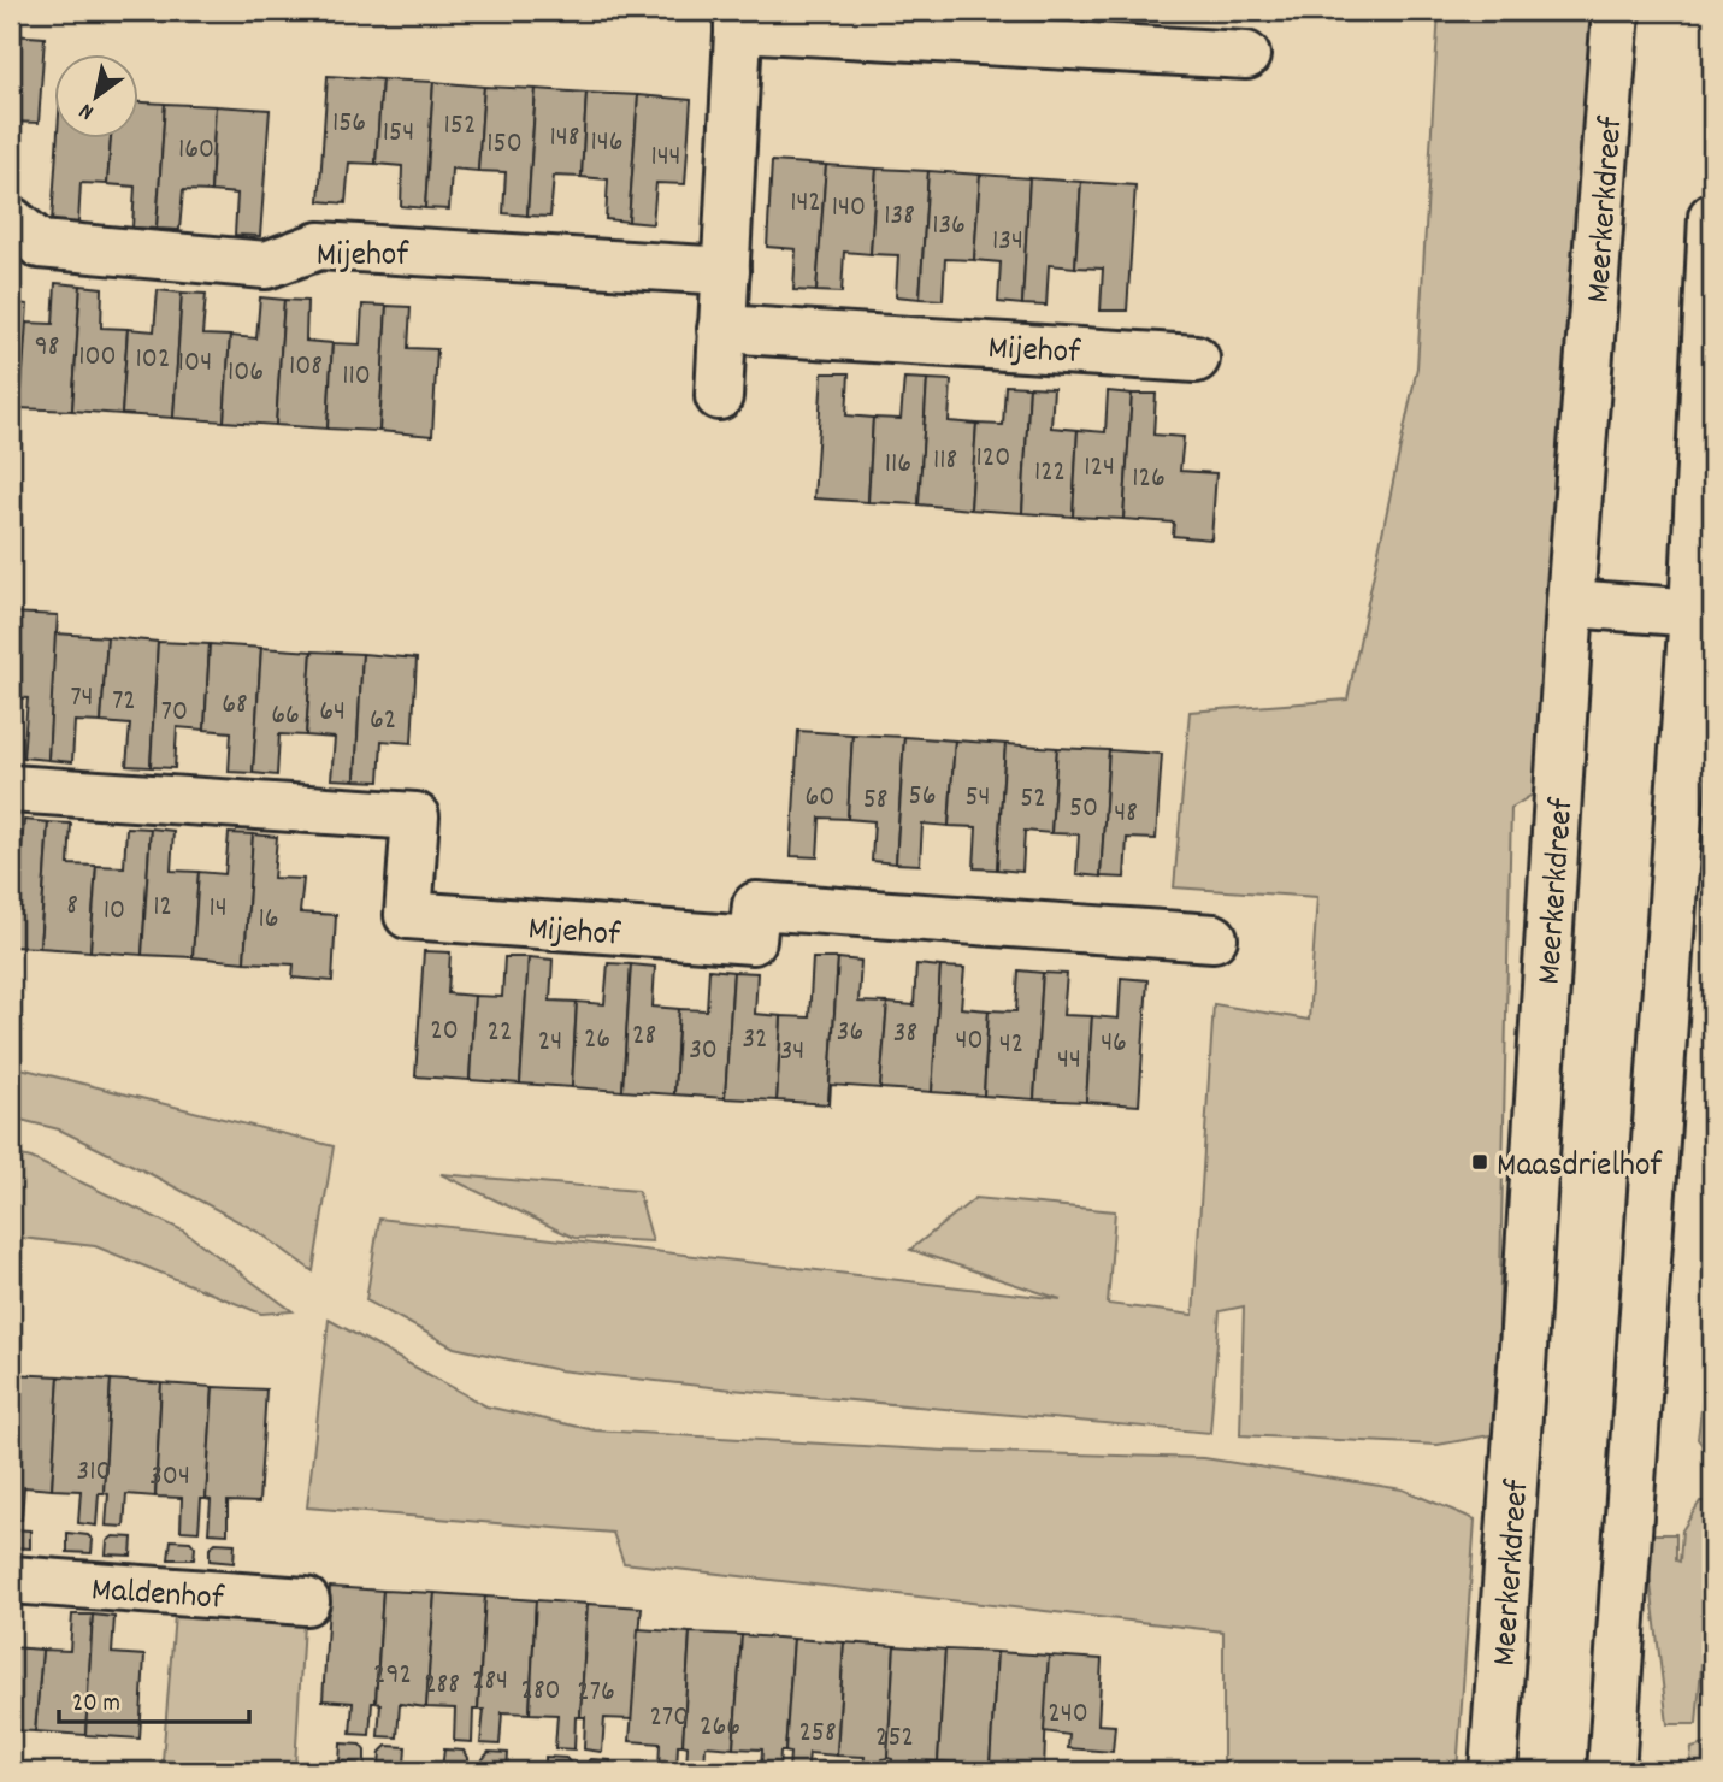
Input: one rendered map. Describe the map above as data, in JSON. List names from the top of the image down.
{
  "streets": {
    "street": ["Meerkerkdreef", "Mijehof", "Maldenhof"]
  },
  "places": {
    "transit": ["Maasdrielhof"]
  },
  "house_numbers": [
    "156",
    "152",
    "154",
    "148",
    "146",
    "150",
    "160",
    "144",
    "142",
    "140",
    "138",
    "136",
    "134",
    "98",
    "100",
    "102",
    "104",
    "108",
    "106",
    "110",
    "120",
    "118",
    "116",
    "124",
    "122",
    "126",
    "74",
    "72",
    "68",
    "70",
    "64",
    "66",
    "62",
    "56",
    "60",
    "54",
    "52",
    "58",
    "50",
    "48",
    "8",
    "12",
    "14",
    "10",
    "16",
    "20",
    "22",
    "36",
    "38",
    "28",
    "26",
    "32",
    "40",
    "24",
    "46",
    "42",
    "30",
    "34",
    "44",
    "310",
    "304",
    "292",
    "284",
    "288",
    "280",
    "276",
    "240",
    "270",
    "266",
    "258",
    "252"
  ],
  "scale_bar": "20 m",
  "north": "bottom left"
}
